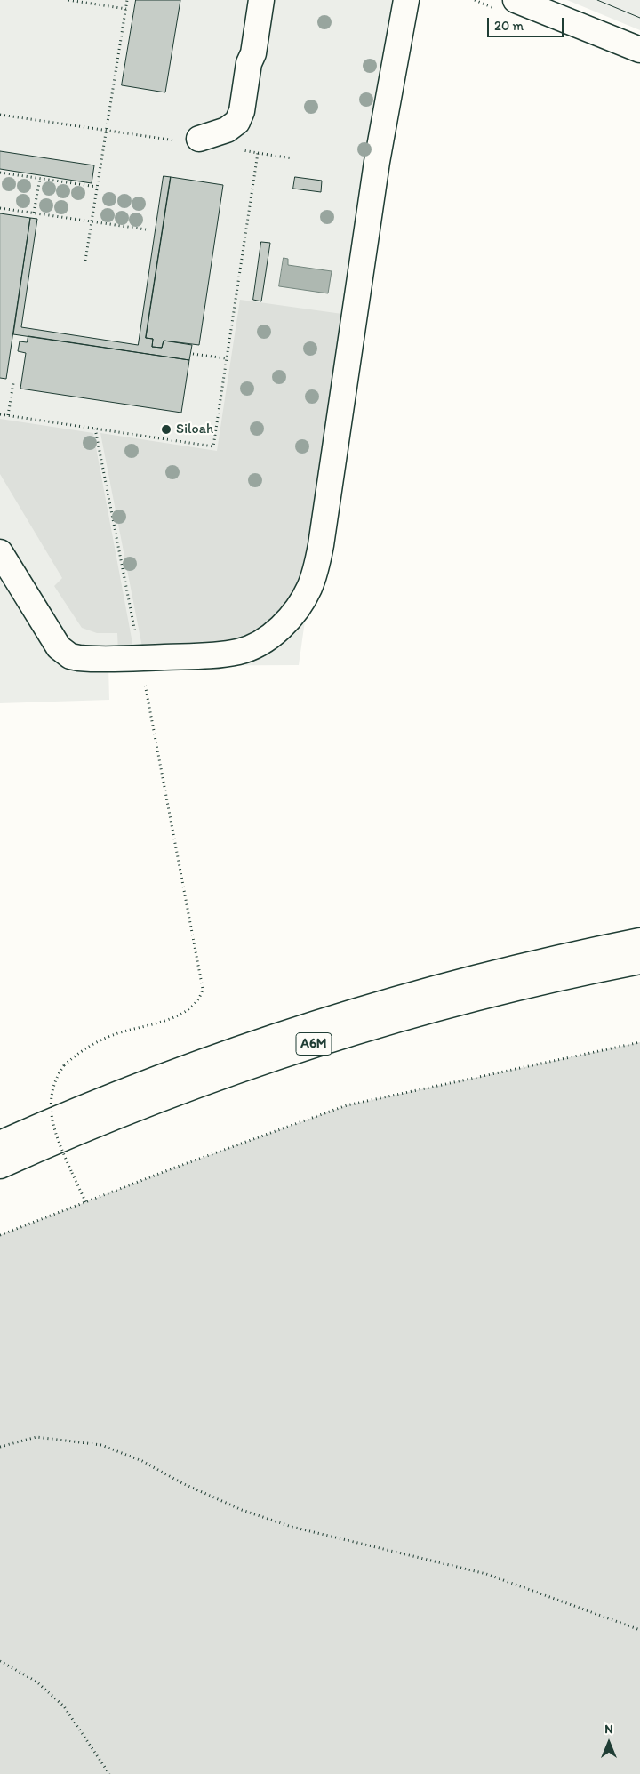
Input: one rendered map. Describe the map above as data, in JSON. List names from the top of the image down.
{
  "streets": {
    "main road": ["A6M"]
  },
  "places": ["Siloah"],
  "scale_bar": "20 m",
  "north": "top"
}
